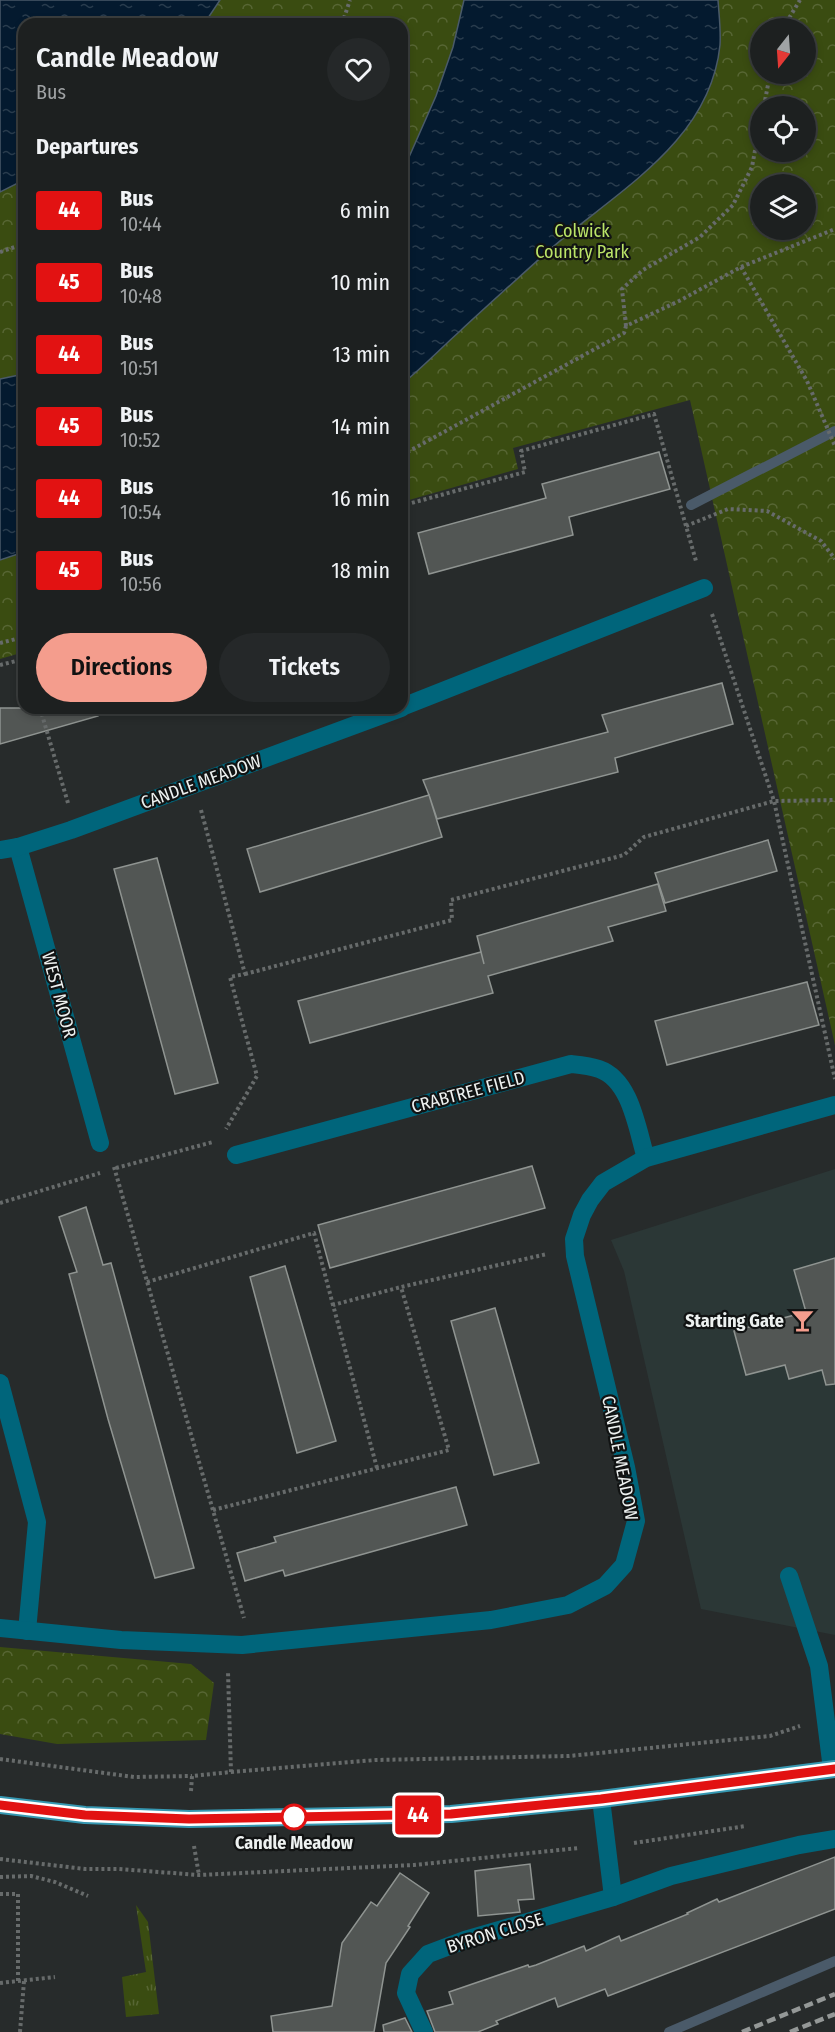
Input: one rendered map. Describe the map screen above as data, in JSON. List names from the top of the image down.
{
  "streets": {
    "street": [
      "CANDLE MEADOW",
      "WEST MOOR",
      "CRABTREE FIELD",
      "BYRON CLOSE"
    ]
  },
  "crossings": [
    ["CANDLE MEADOW", "WEST MOOR"],
    ["CANDLE MEADOW", "CRABTREE FIELD"]
  ],
  "parks": ["Colwick Country Park"],
  "places": {
    "bar": ["Starting Gate"],
    "other": ["Candle Meadow"]
  },
  "lines": ["bus line 44"],
  "north": "bottom",
  "page": {
    "on_map": "44",
    "heading": [
      ["Candle Meadow", "Bus"],
      "Departures"
    ],
    "list": [
      {
        "mark": "44",
        "name": "Bus",
        "note": "10:44",
        "value": "6 min"
      },
      {
        "mark": "45",
        "name": "Bus",
        "note": "10:48",
        "value": "10 min"
      },
      {
        "mark": "44",
        "name": "Bus",
        "note": "10:51",
        "value": "13 min"
      },
      {
        "mark": "45",
        "name": "Bus",
        "note": "10:52",
        "value": "14 min"
      },
      {
        "mark": "44",
        "name": "Bus",
        "note": "10:54",
        "value": "16 min"
      },
      {
        "mark": "45",
        "name": "Bus",
        "note": "10:56",
        "value": "18 min"
      }
    ],
    "buttons": ["Directions", "Tickets"]
  }
}
